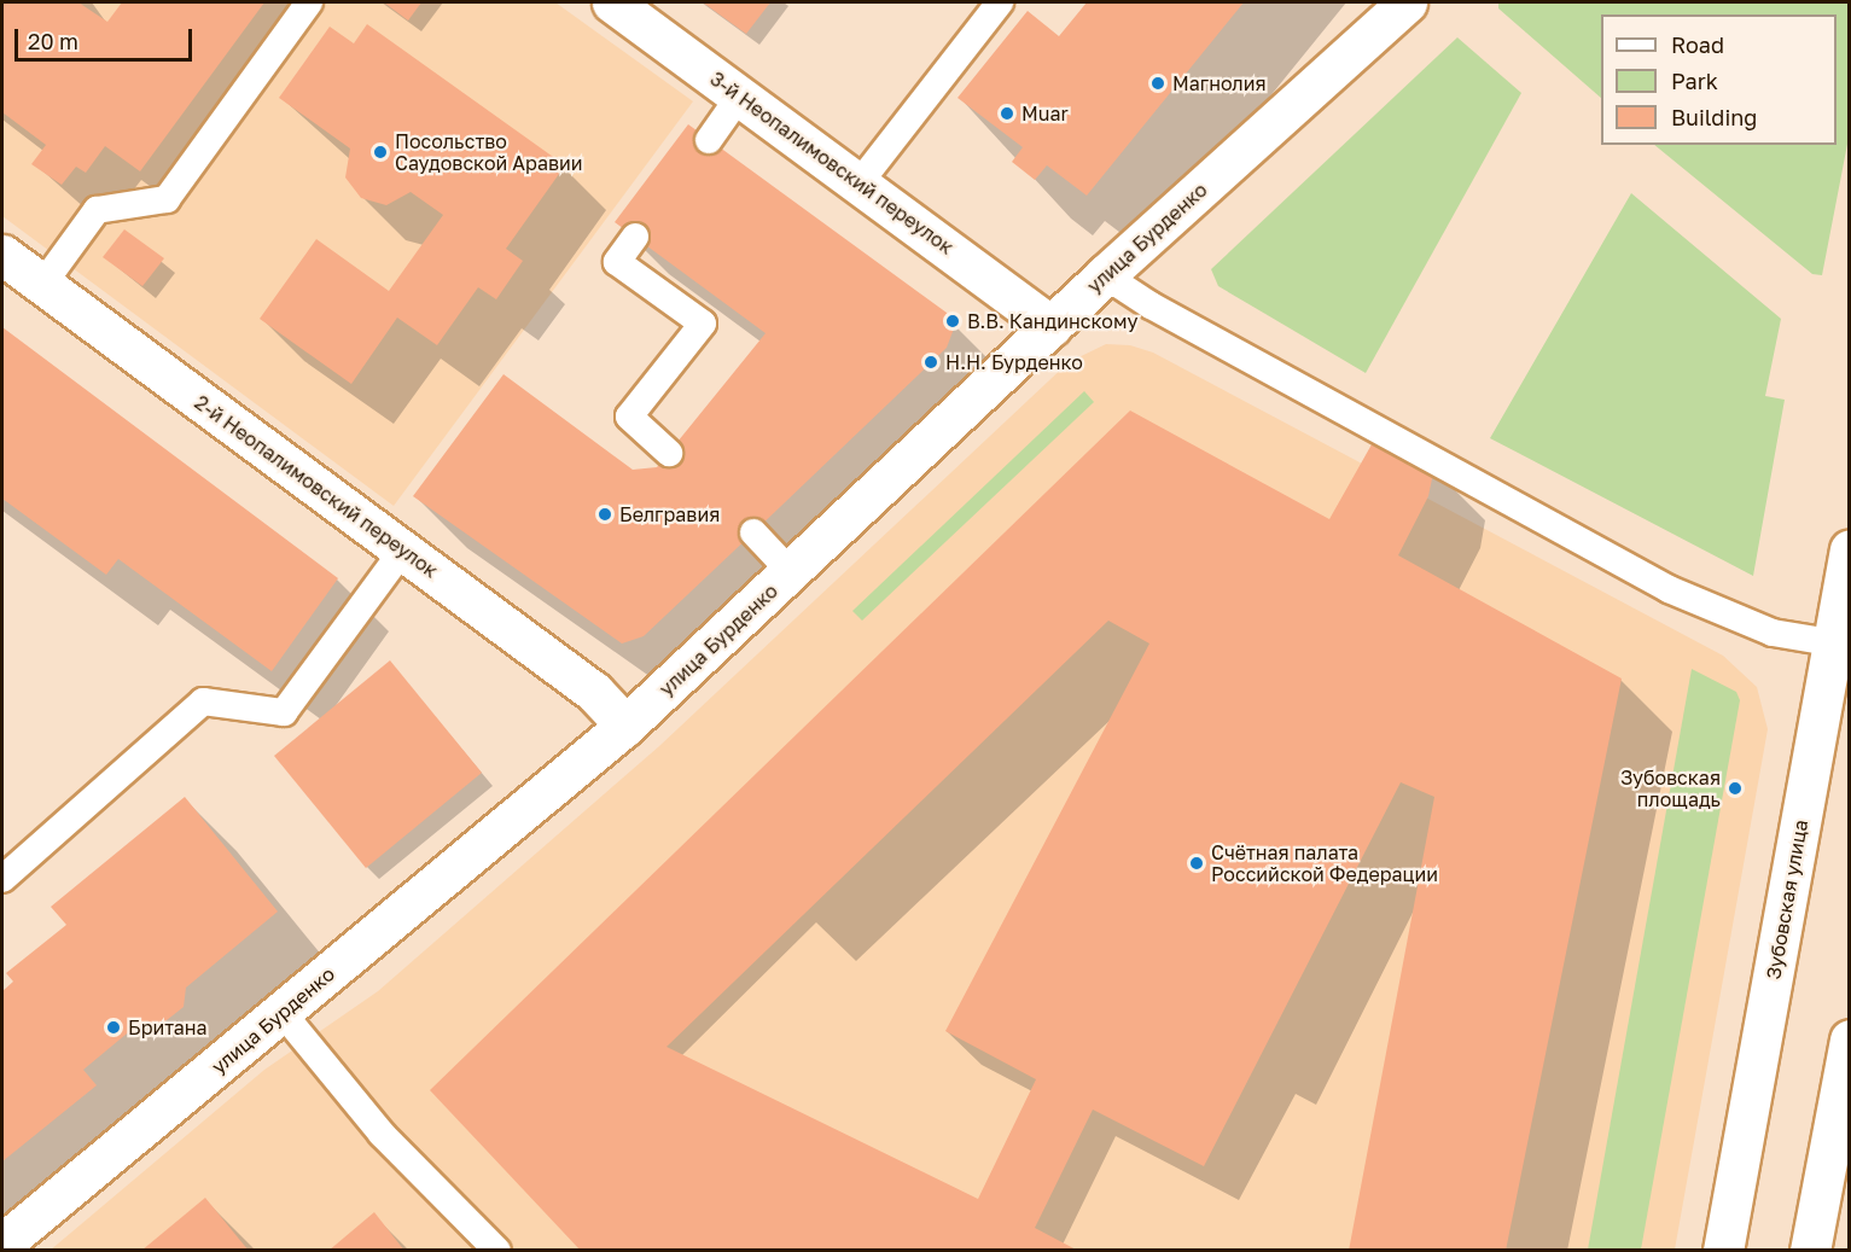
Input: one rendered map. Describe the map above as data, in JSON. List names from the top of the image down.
{
  "streets": {
    "street": [
      "3-й Неопалимовский переулок",
      "улица Бурденко",
      "2-й Неопалимовский переулок",
      "Зубовская улица"
    ]
  },
  "crossings": [
    ["3-й Неопалимовский переулок", "улица Бурденко"],
    ["улица Бурденко", "2-й Неопалимовский переулок"]
  ],
  "places": [
    "Магнолия",
    "Muar",
    "Посольство Саудовской Аравии",
    "В.В. Кандинскому",
    "Н.Н. Бурденко",
    "Белгравия",
    "Зубовская площадь",
    "Счётная палата Российской Федерации",
    "Британа"
  ],
  "legend": ["Road", "Park", "Building"],
  "scale_bar": "20 m"
}
